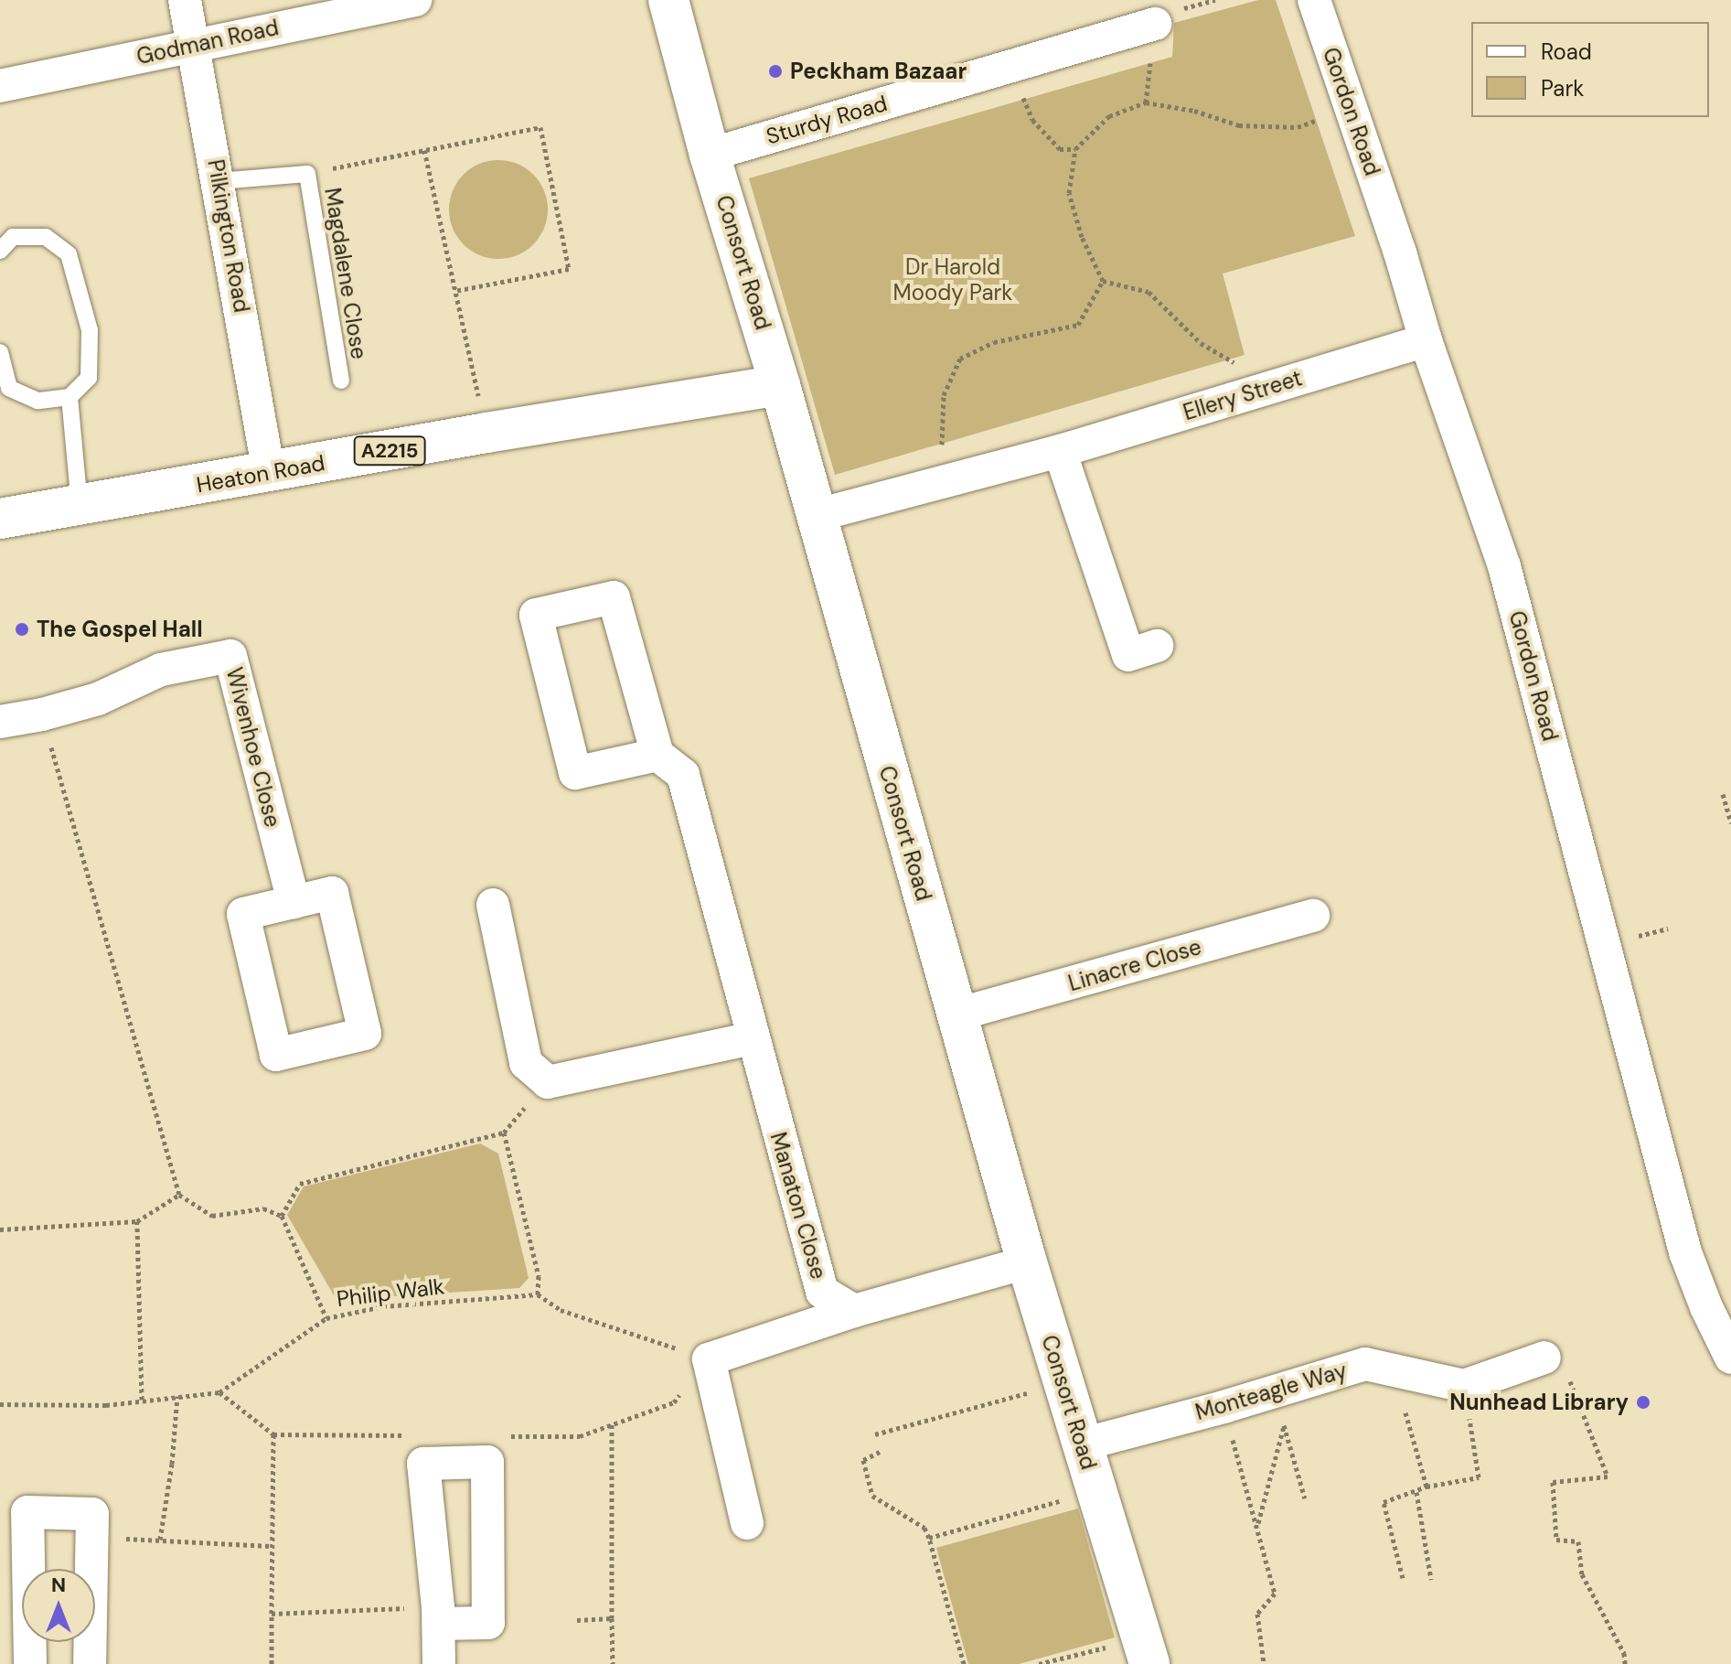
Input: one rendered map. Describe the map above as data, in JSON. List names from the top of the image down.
{
  "streets": {
    "street": [
      "Godman Road",
      "Gordon Road",
      "Sturdy Road",
      "Pilkington Road",
      "Consort Road",
      "Ellery Street",
      "A2215",
      "Heaton Road",
      "Wivenhoe Close",
      "Linacre Close",
      "Manaton Close",
      "Monteagle Way"
    ],
    "lane": ["Magdalene Close"],
    "path": ["Philip Walk"]
  },
  "crossings": [
    ["Godman Road", "Pilkington Road"],
    ["Gordon Road", "Ellery Street"],
    ["Sturdy Road", "Consort Road"],
    ["Pilkington Road", "Magdalene Close"],
    ["Pilkington Road", "Heaton Road"],
    ["Consort Road", "Ellery Street"],
    ["Consort Road", "Heaton Road"],
    ["Consort Road", "Linacre Close"],
    ["Consort Road", "Monteagle Way"]
  ],
  "parks": ["Dr Harold Moody Park"],
  "places": ["Peckham Bazaar", "The Gospel Hall", "Nunhead Library"],
  "legend": ["Road", "Park"],
  "north": "top"
}
